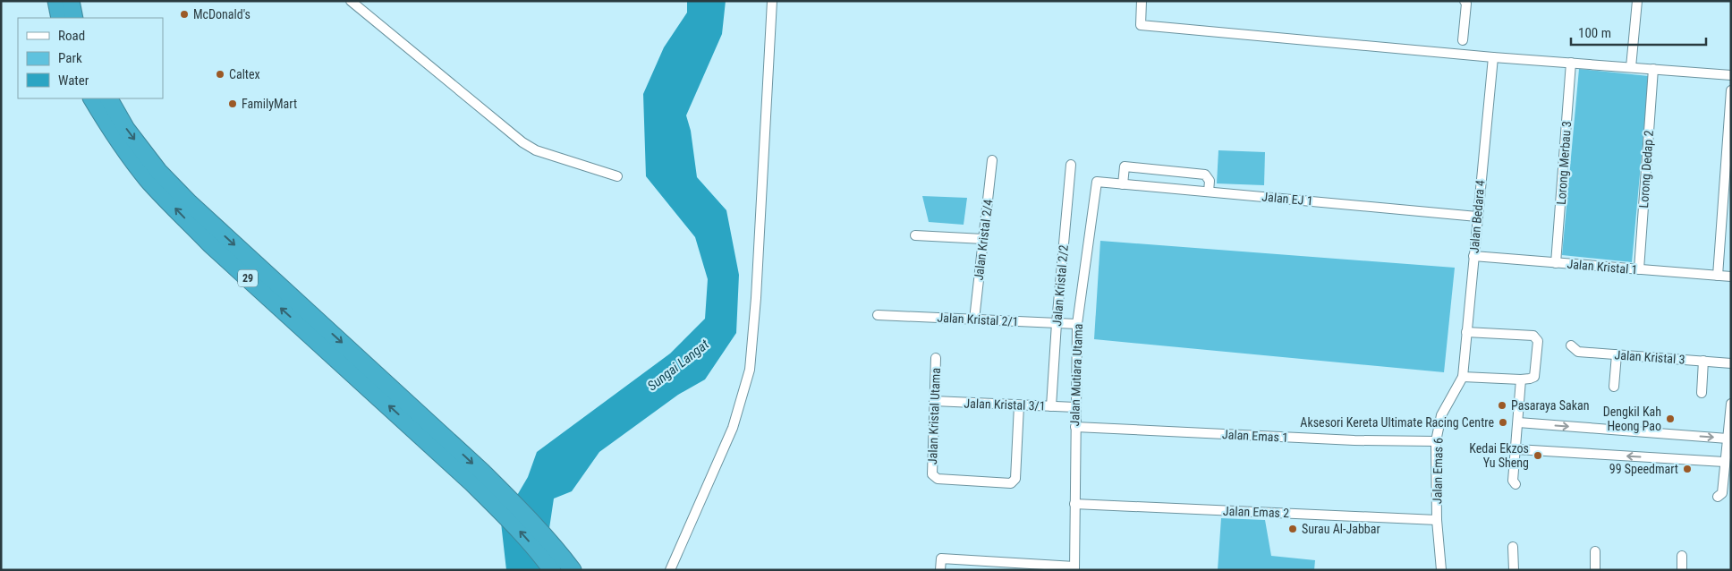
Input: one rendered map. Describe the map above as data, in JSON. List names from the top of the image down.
{
  "streets": {
    "highway": ["29"],
    "street": [
      "Lorong Merbau 3",
      "Lorong Dedap 2",
      "Jalan EJ 1",
      "Jalan Bedara 4",
      "Jalan Kristal 2/4",
      "Jalan Kristal 1",
      "Jalan Kristal 2/2",
      "Jalan Kristal 2/1",
      "Jalan Kristal 3",
      "Jalan Mutiara Utama",
      "Jalan Kristal 3/1",
      "Jalan Kristal Utama",
      "Jalan Emas 1",
      "Jalan Emas 6",
      "Jalan Emas 2"
    ]
  },
  "crossings": [
    ["Lorong Merbau 3", "Jalan Kristal 1"],
    ["Lorong Dedap 2", "Jalan Kristal 1"],
    ["Jalan EJ 1", "Jalan Bedara 4"],
    ["Jalan EJ 1", "Jalan Mutiara Utama"],
    ["Jalan Bedara 4", "Jalan Kristal 1"],
    ["Jalan Bedara 4", "Jalan Emas 6"],
    ["Jalan Kristal 2/4", "Jalan Kristal 2/1"],
    ["Jalan Kristal 2/2", "Jalan Kristal 2/1"],
    ["Jalan Kristal 2/2", "Jalan Kristal 3/1"],
    ["Jalan Kristal 2/1", "Jalan Mutiara Utama"],
    ["Jalan Mutiara Utama", "Jalan Kristal 3/1"],
    ["Jalan Mutiara Utama", "Jalan Emas 1"],
    ["Jalan Mutiara Utama", "Jalan Emas 2"],
    ["Jalan Kristal 3/1", "Jalan Kristal Utama"],
    ["Jalan Emas 1", "Jalan Emas 6"],
    ["Jalan Emas 6", "Jalan Emas 2"]
  ],
  "water": ["Sungai Langat"],
  "places": [
    "McDonald's",
    "Caltex",
    "FamilyMart",
    "Pasaraya Sakan",
    "Dengkil Kah Heong Pao",
    "Aksesori Kereta Ultimate Racing Centre",
    "Kedai Ekzos Yu Sheng",
    "99 Speedmart",
    "Surau Al-Jabbar"
  ],
  "legend": ["Road", "Park", "Water"],
  "scale_bar": "100 m"
}
